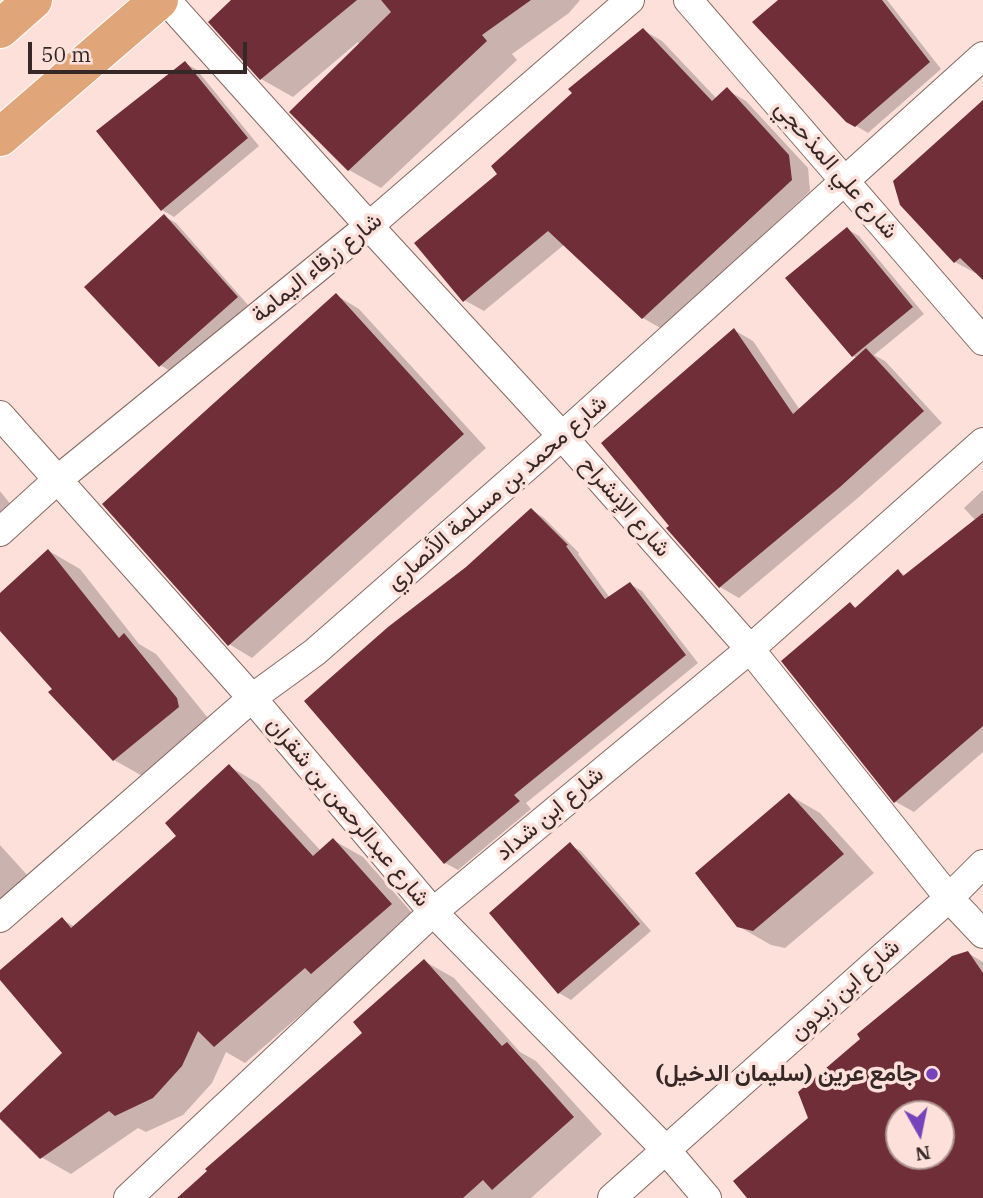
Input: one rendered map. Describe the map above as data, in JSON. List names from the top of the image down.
{
  "streets": {
    "street": [
      "شارع علي المذحجي",
      "شارع زرقاء اليمامة",
      "شارع محمد بن مسلمة الأنصاري",
      "شارع الإنشراح",
      "شارع عبدالرحمن بن شقران",
      "شارع ابن شداد",
      "شارع ابن زيدون"
    ]
  },
  "crossings": [
    ["شارع علي المذحجي", "شارع محمد بن مسلمة الأنصاري"],
    ["شارع زرقاء اليمامة", "شارع الإنشراح"],
    ["شارع زرقاء اليمامة", "شارع عبدالرحمن بن شقران"],
    ["شارع محمد بن مسلمة الأنصاري", "شارع الإنشراح"],
    ["شارع محمد بن مسلمة الأنصاري", "شارع عبدالرحمن بن شقران"],
    ["شارع الإنشراح", "شارع ابن شداد"],
    ["شارع الإنشراح", "شارع ابن زيدون"],
    ["شارع عبدالرحمن بن شقران", "شارع ابن شداد"],
    ["شارع عبدالرحمن بن شقران", "شارع ابن زيدون"]
  ],
  "places": ["جامع عرين (سليمان الدخيل)"],
  "scale_bar": "50 m",
  "north": "bottom"
}
